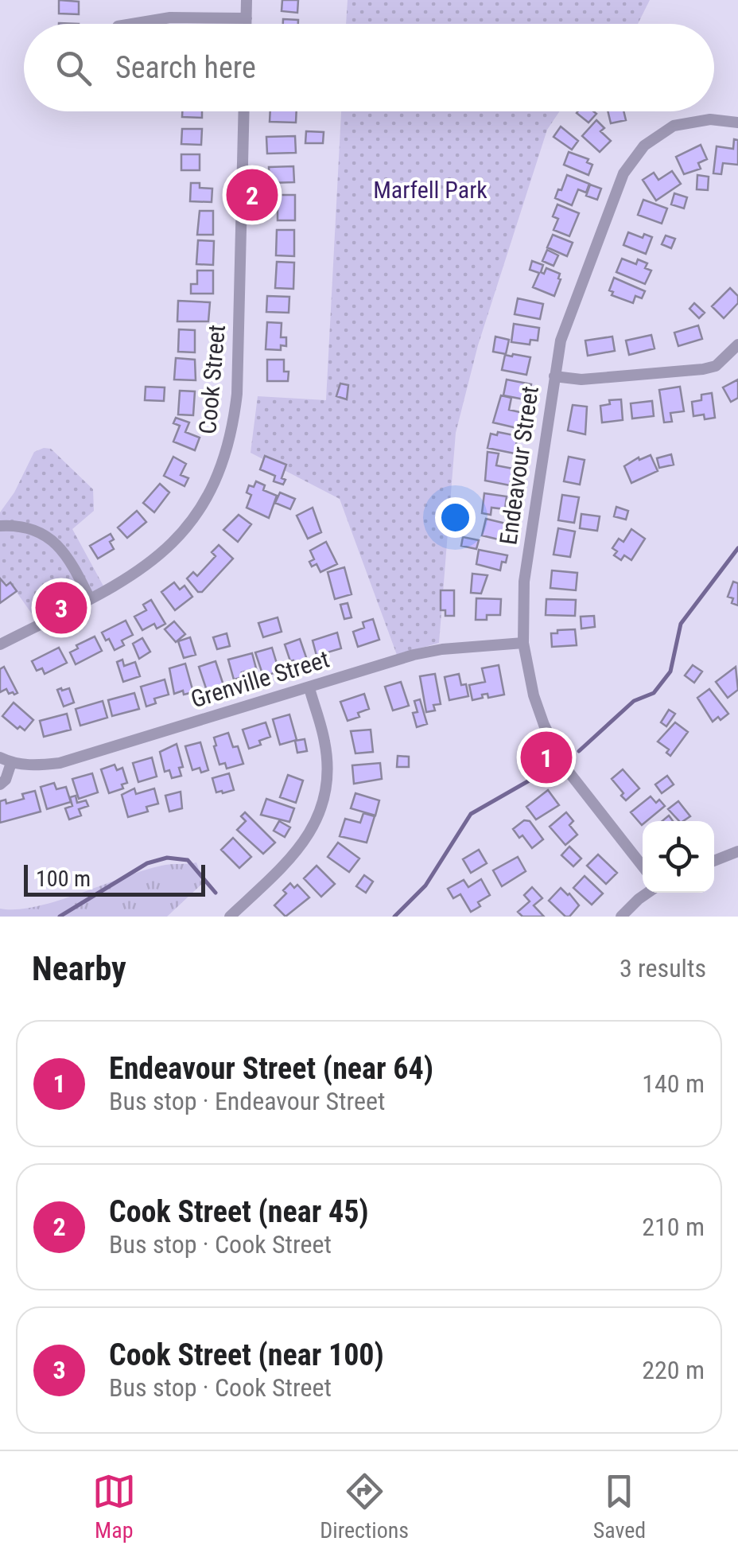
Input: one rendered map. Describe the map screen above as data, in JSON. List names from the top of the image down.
{
  "streets": {
    "street": ["Cook Street", "Endeavour Street", "Grenville Street"]
  },
  "crossings": [
    ["Endeavour Street", "Grenville Street"]
  ],
  "parks": ["Marfell Park"],
  "scale_bar": "100 m",
  "page": {
    "search": "Search here",
    "pins": ["2", "3", "1"],
    "scale": "100 m",
    "heading": ["Nearby", "3 results"],
    "list": [
      {
        "mark": "1",
        "name": "Endeavour Street (near 64)",
        "note": "Bus stop · Endeavour Street",
        "value": "140 m"
      },
      {
        "mark": "2",
        "name": "Cook Street (near 45)",
        "note": "Bus stop · Cook Street",
        "value": "210 m"
      },
      {
        "mark": "3",
        "name": "Cook Street (near 100)",
        "note": "Bus stop · Cook Street",
        "value": "220 m"
      }
    ],
    "nav": ["Map", "Directions", "Saved"]
  }
}
